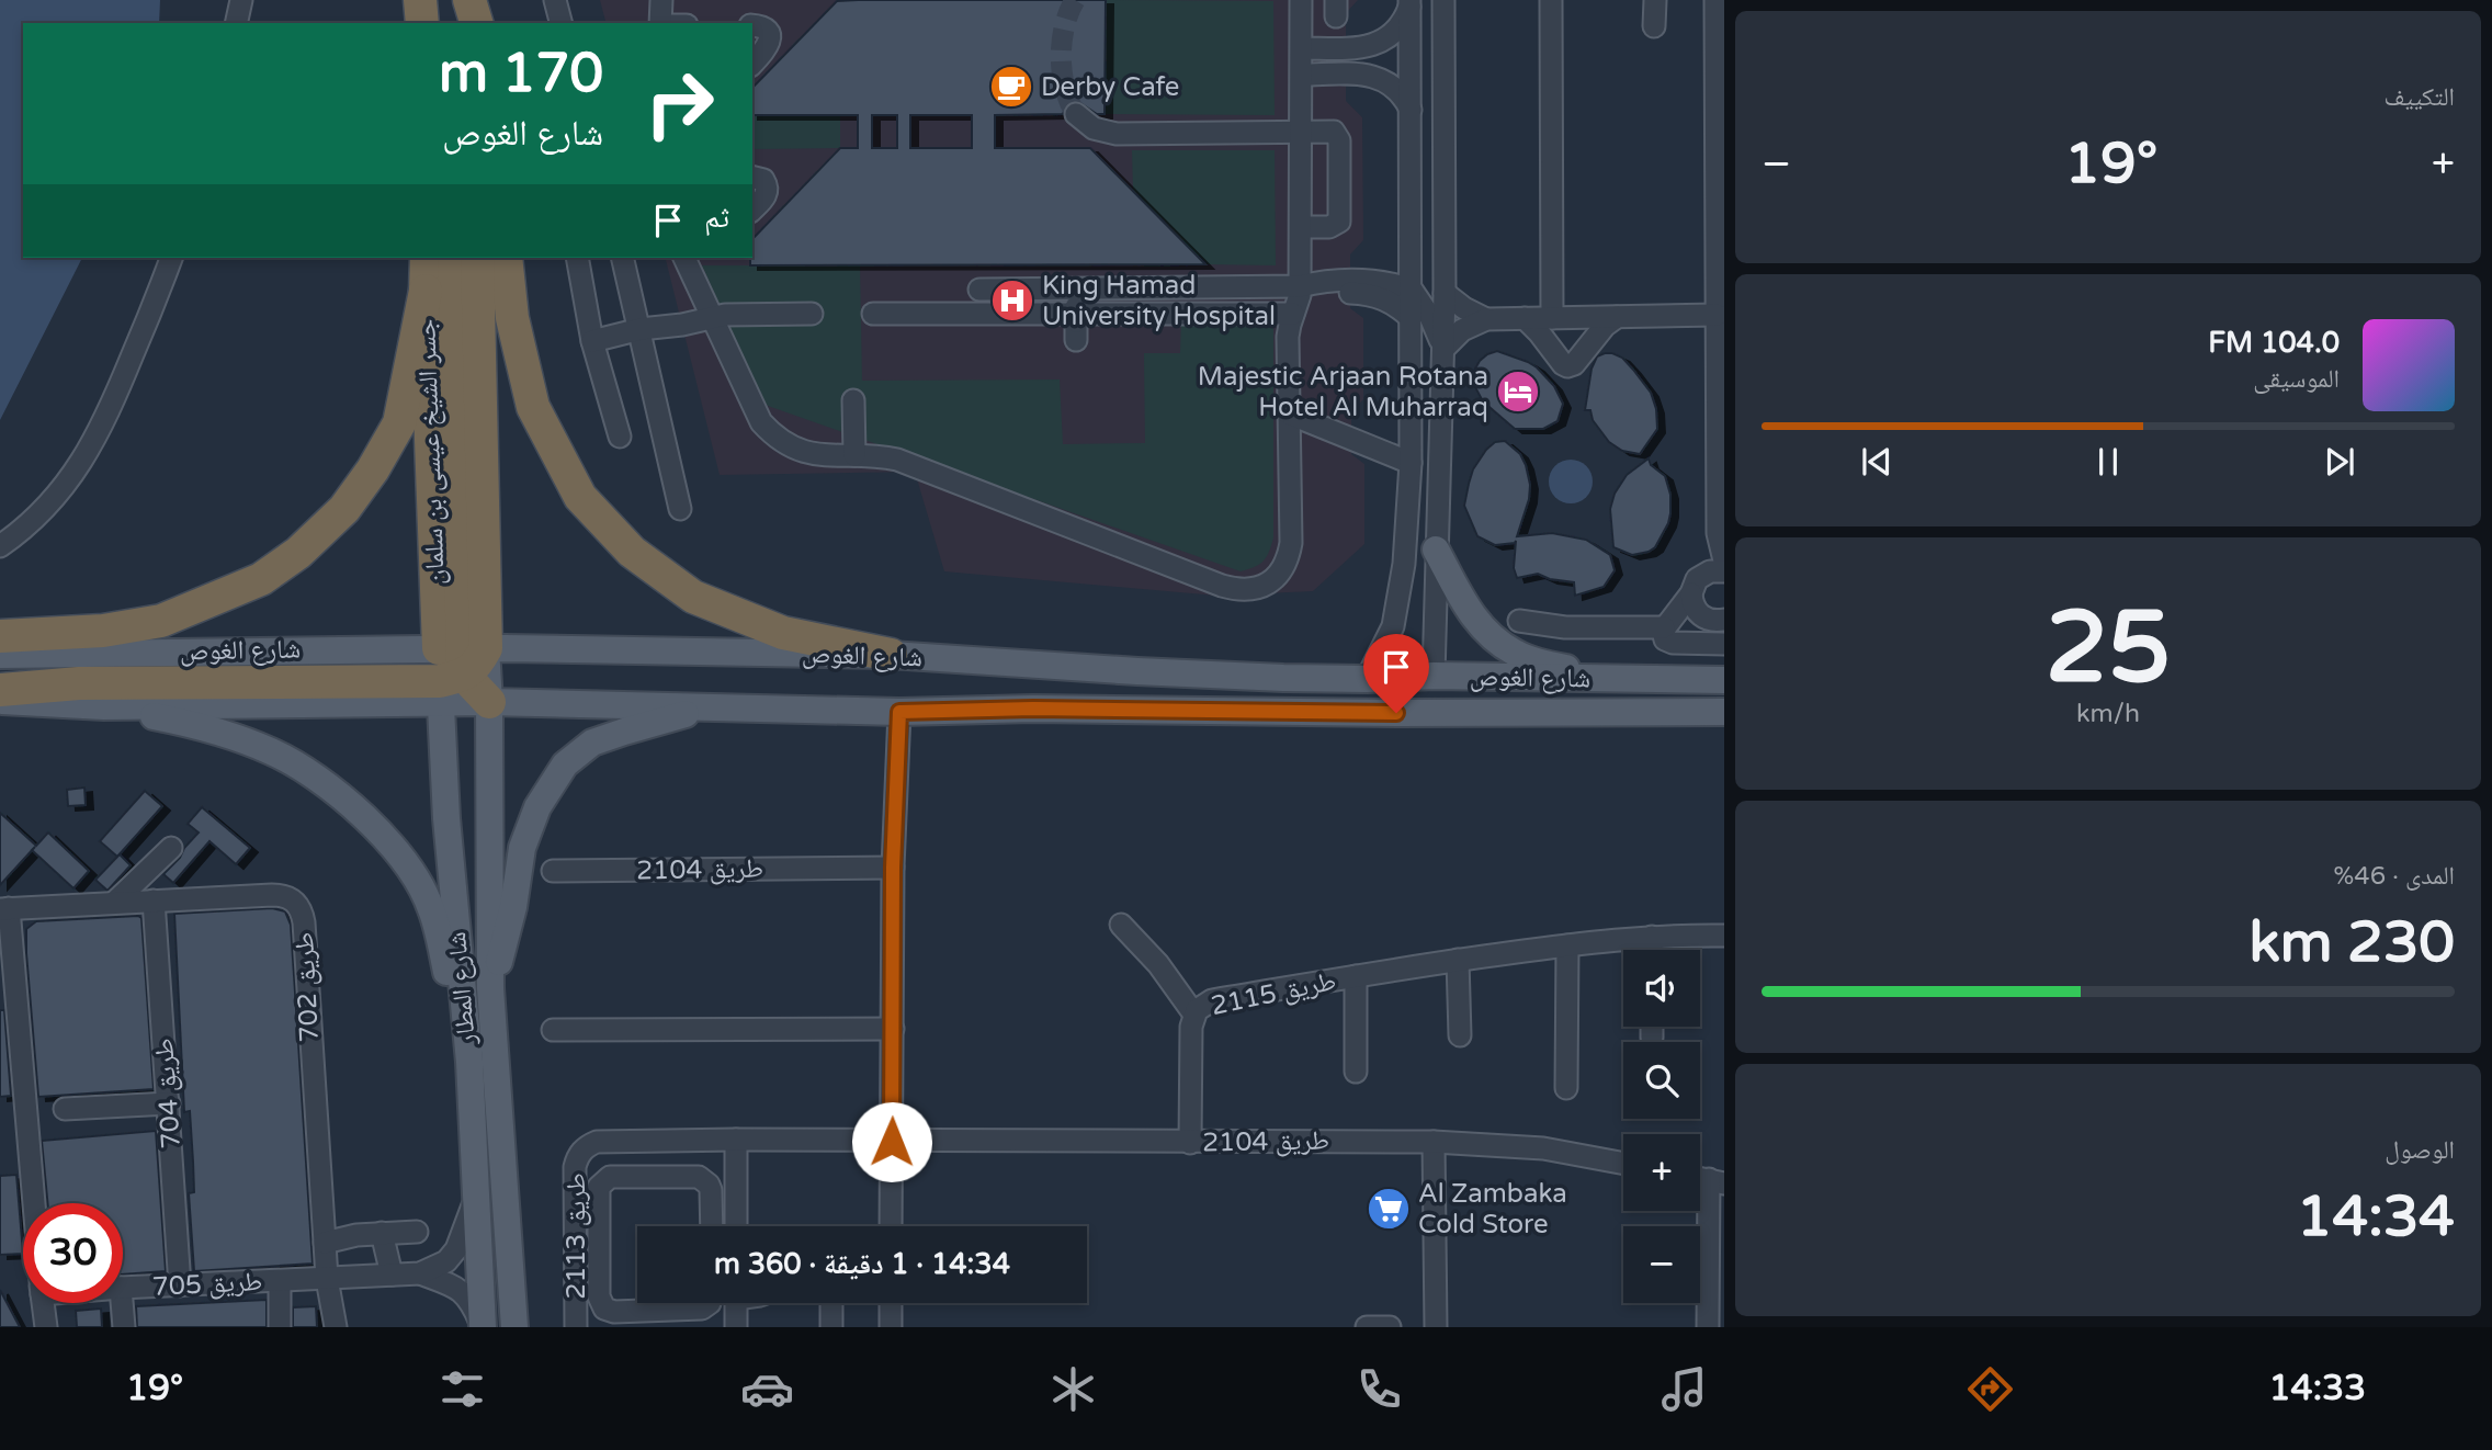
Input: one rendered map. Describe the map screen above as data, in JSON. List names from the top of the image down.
{
  "streets": {
    "highway": ["جسر الشيخ عيسى بن سلمان"],
    "main road": ["شارع الغوص", "شارع المطار"],
    "street": [
      "طريق 2104",
      "طريق 702",
      "طريق 2115",
      "طريق 704",
      "طريق 2113",
      "طريق 705"
    ]
  },
  "crossings": [
    ["جسر الشيخ عيسى بن سلمان", "شارع الغوص"],
    ["جسر الشيخ عيسى بن سلمان", "شارع المطار"],
    ["شارع الغوص", "شارع المطار"],
    ["طريق 2104", "طريق 2115"],
    ["طريق 2104", "طريق 2113"],
    ["طريق 702", "طريق 704"],
    ["طريق 702", "طريق 705"],
    ["طريق 704", "طريق 705"]
  ],
  "places": {
    "cafe": ["Derby Cafe"],
    "hospital": ["King Hamad University Hospital"],
    "hotel": ["Majestic Arjaan Rotana Hotel Al Muharraq"],
    "supermarket": ["Al Zambaka Cold Store"]
  },
  "page": {
    "tile": [
      "التكييف",
      ["25", "km/h"],
      ["المدى · 46%", "230 km"],
      ["الوصول", "14:34"]
    ],
    "turn": ["170 m", "شارع الغوص"],
    "heat": ["−", "19°", "+"],
    "then": "ثم",
    "song": ["104.0 FM", "الموسيقى"],
    "map_buttons": ["+", "−"],
    "limit": "30",
    "trip": "14:34 · 1 دقيقة · 360 m",
    "tabs": ["14:33", "19°"]
  }
}
